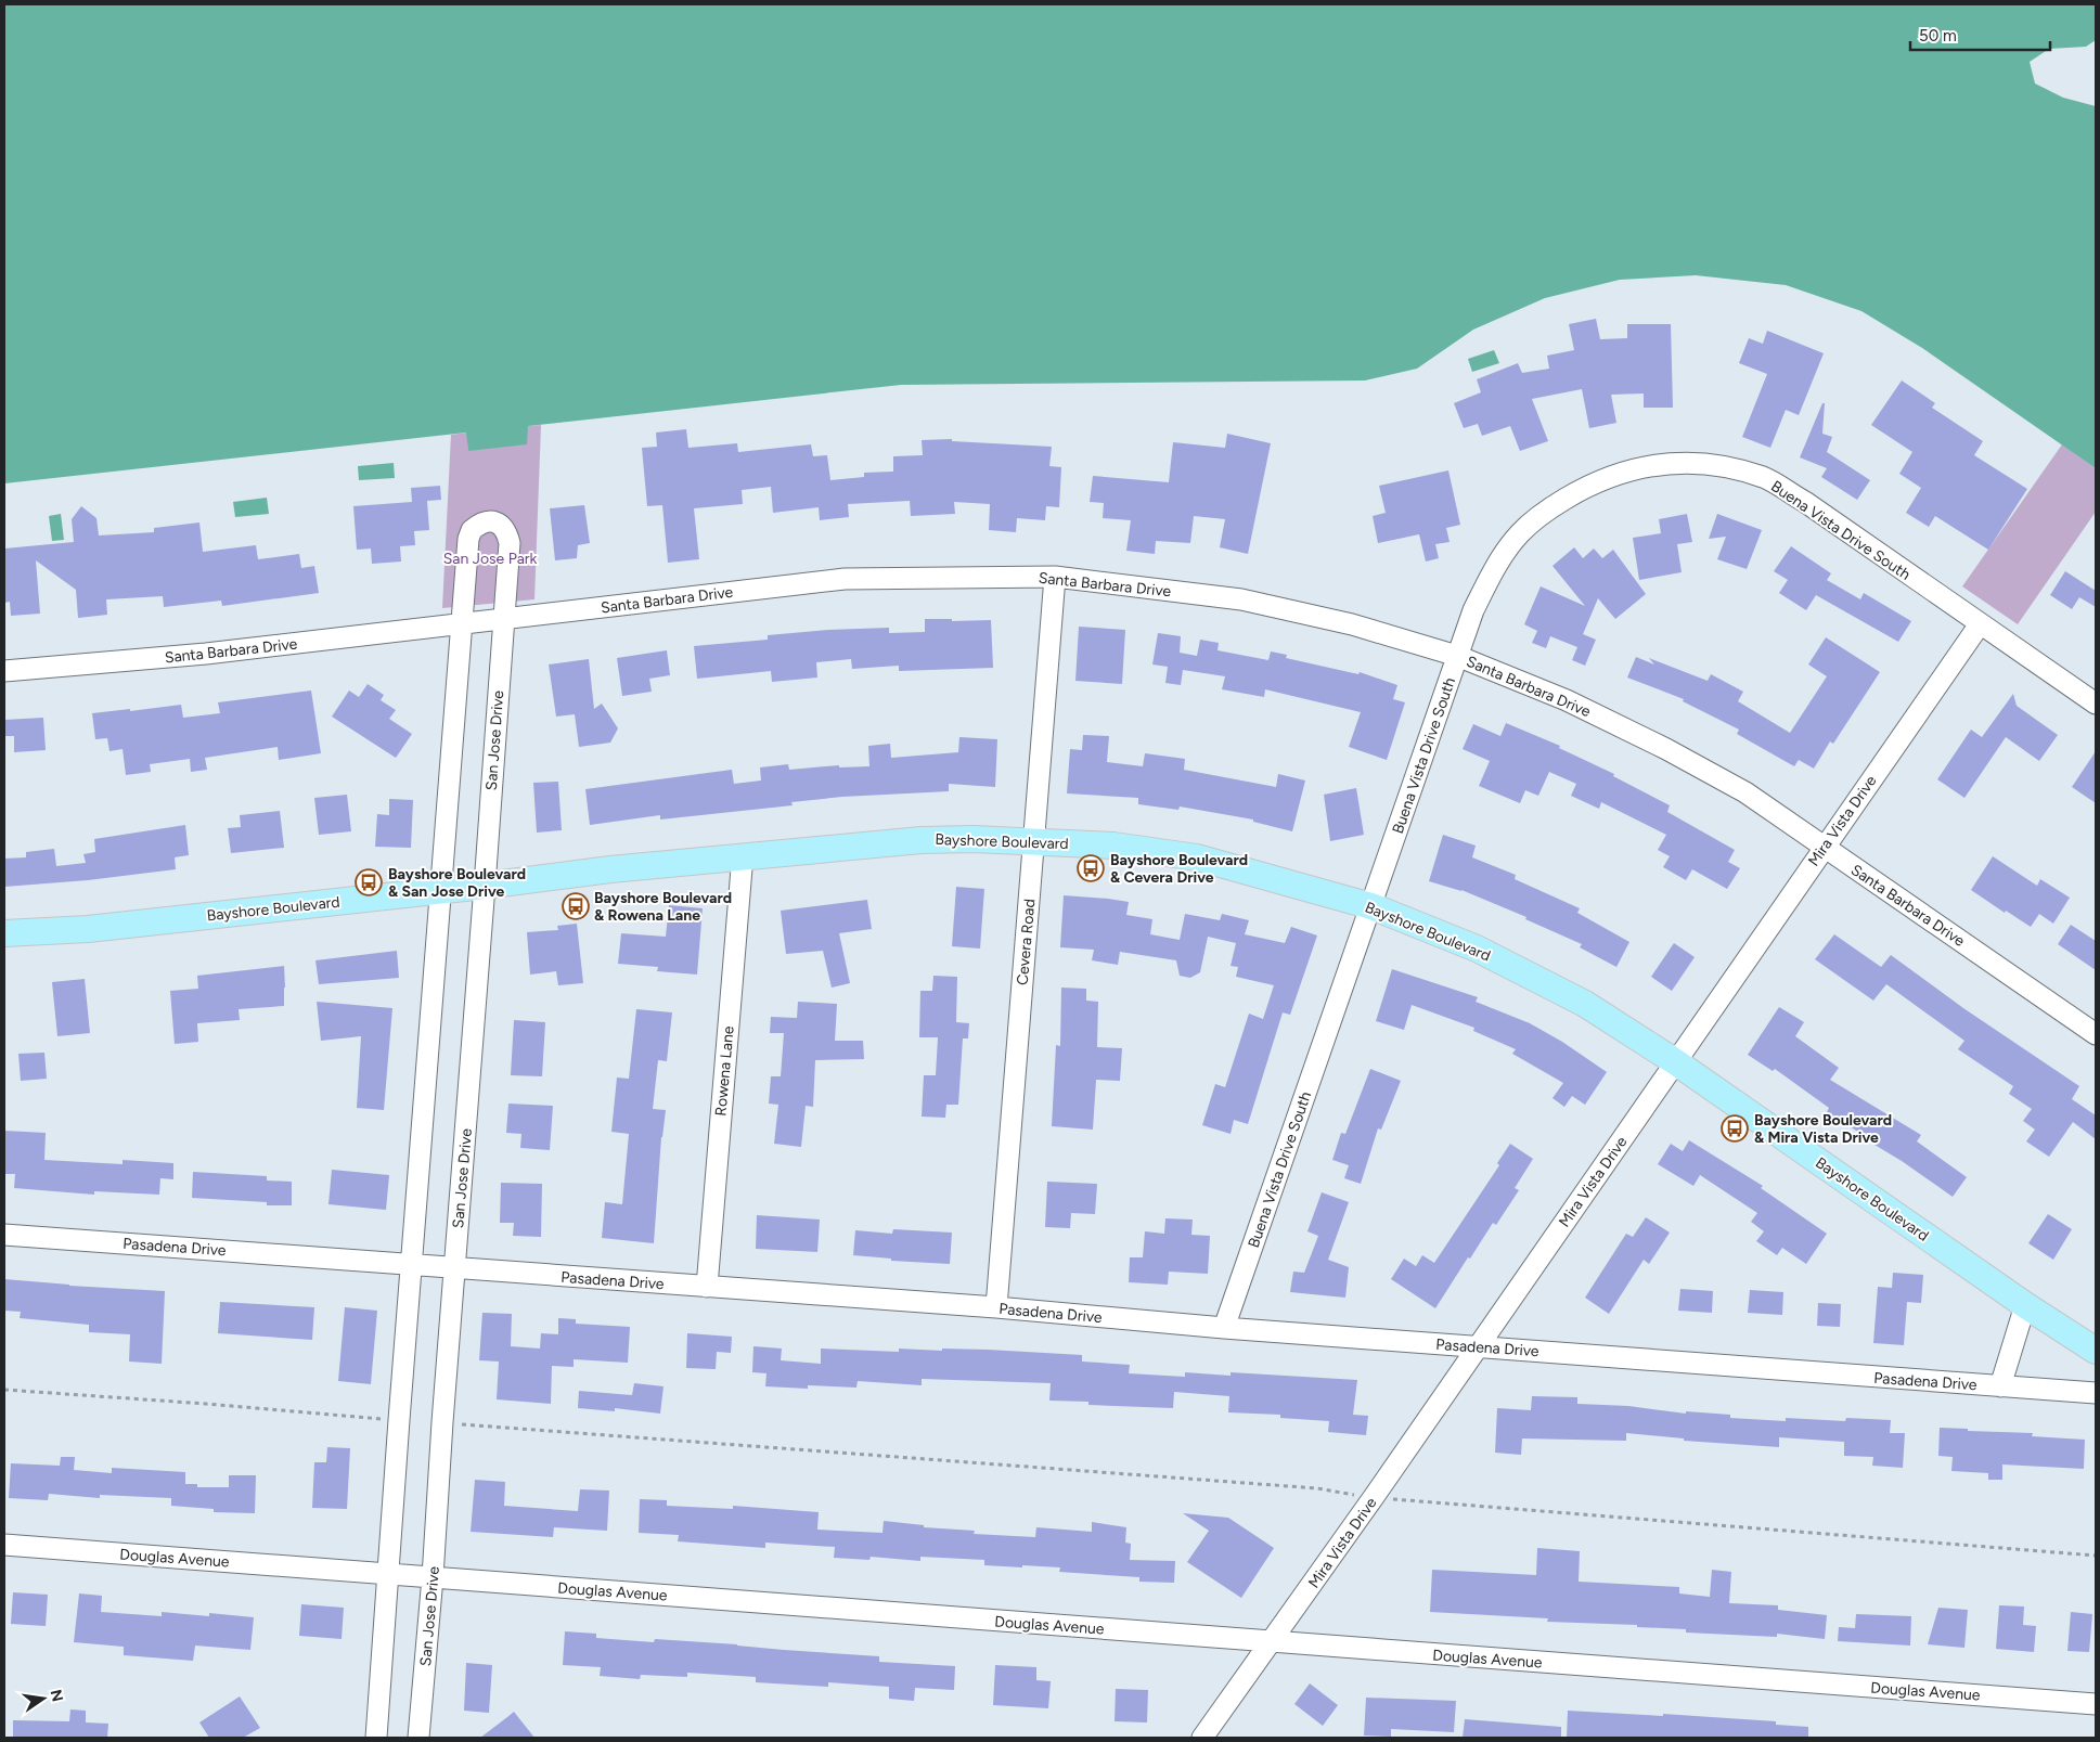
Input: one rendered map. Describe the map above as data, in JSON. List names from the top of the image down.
{
  "streets": {
    "main road": ["Bayshore Boulevard"],
    "street": [
      "Buena Vista Drive South",
      "Santa Barbara Drive",
      "San Jose Drive",
      "Mira Vista Drive",
      "Cevera Road",
      "Rowena Lane",
      "Pasadena Drive",
      "Douglas Avenue"
    ]
  },
  "crossings": [
    ["Buena Vista Drive South", "Santa Barbara Drive"],
    ["Buena Vista Drive South", "Mira Vista Drive"],
    ["Buena Vista Drive South", "Bayshore Boulevard"],
    ["Buena Vista Drive South", "Pasadena Drive"],
    ["Santa Barbara Drive", "San Jose Drive"],
    ["Santa Barbara Drive", "Mira Vista Drive"],
    ["Santa Barbara Drive", "Cevera Road"],
    ["San Jose Drive", "Bayshore Boulevard"],
    ["San Jose Drive", "Pasadena Drive"],
    ["San Jose Drive", "Douglas Avenue"],
    ["Mira Vista Drive", "Bayshore Boulevard"],
    ["Mira Vista Drive", "Pasadena Drive"],
    ["Mira Vista Drive", "Douglas Avenue"],
    ["Bayshore Boulevard", "Cevera Road"],
    ["Bayshore Boulevard", "Rowena Lane"],
    ["Cevera Road", "Pasadena Drive"],
    ["Rowena Lane", "Pasadena Drive"]
  ],
  "parks": ["San Jose Park"],
  "places": {
    "bus stop": [
      "Bayshore Boulevard & Cevera Drive",
      "Bayshore Boulevard & San Jose Drive",
      "Bayshore Boulevard & Rowena Lane",
      "Bayshore Boulevard & Mira Vista Drive"
    ]
  },
  "scale_bar": "50 m",
  "north": "right"
}
